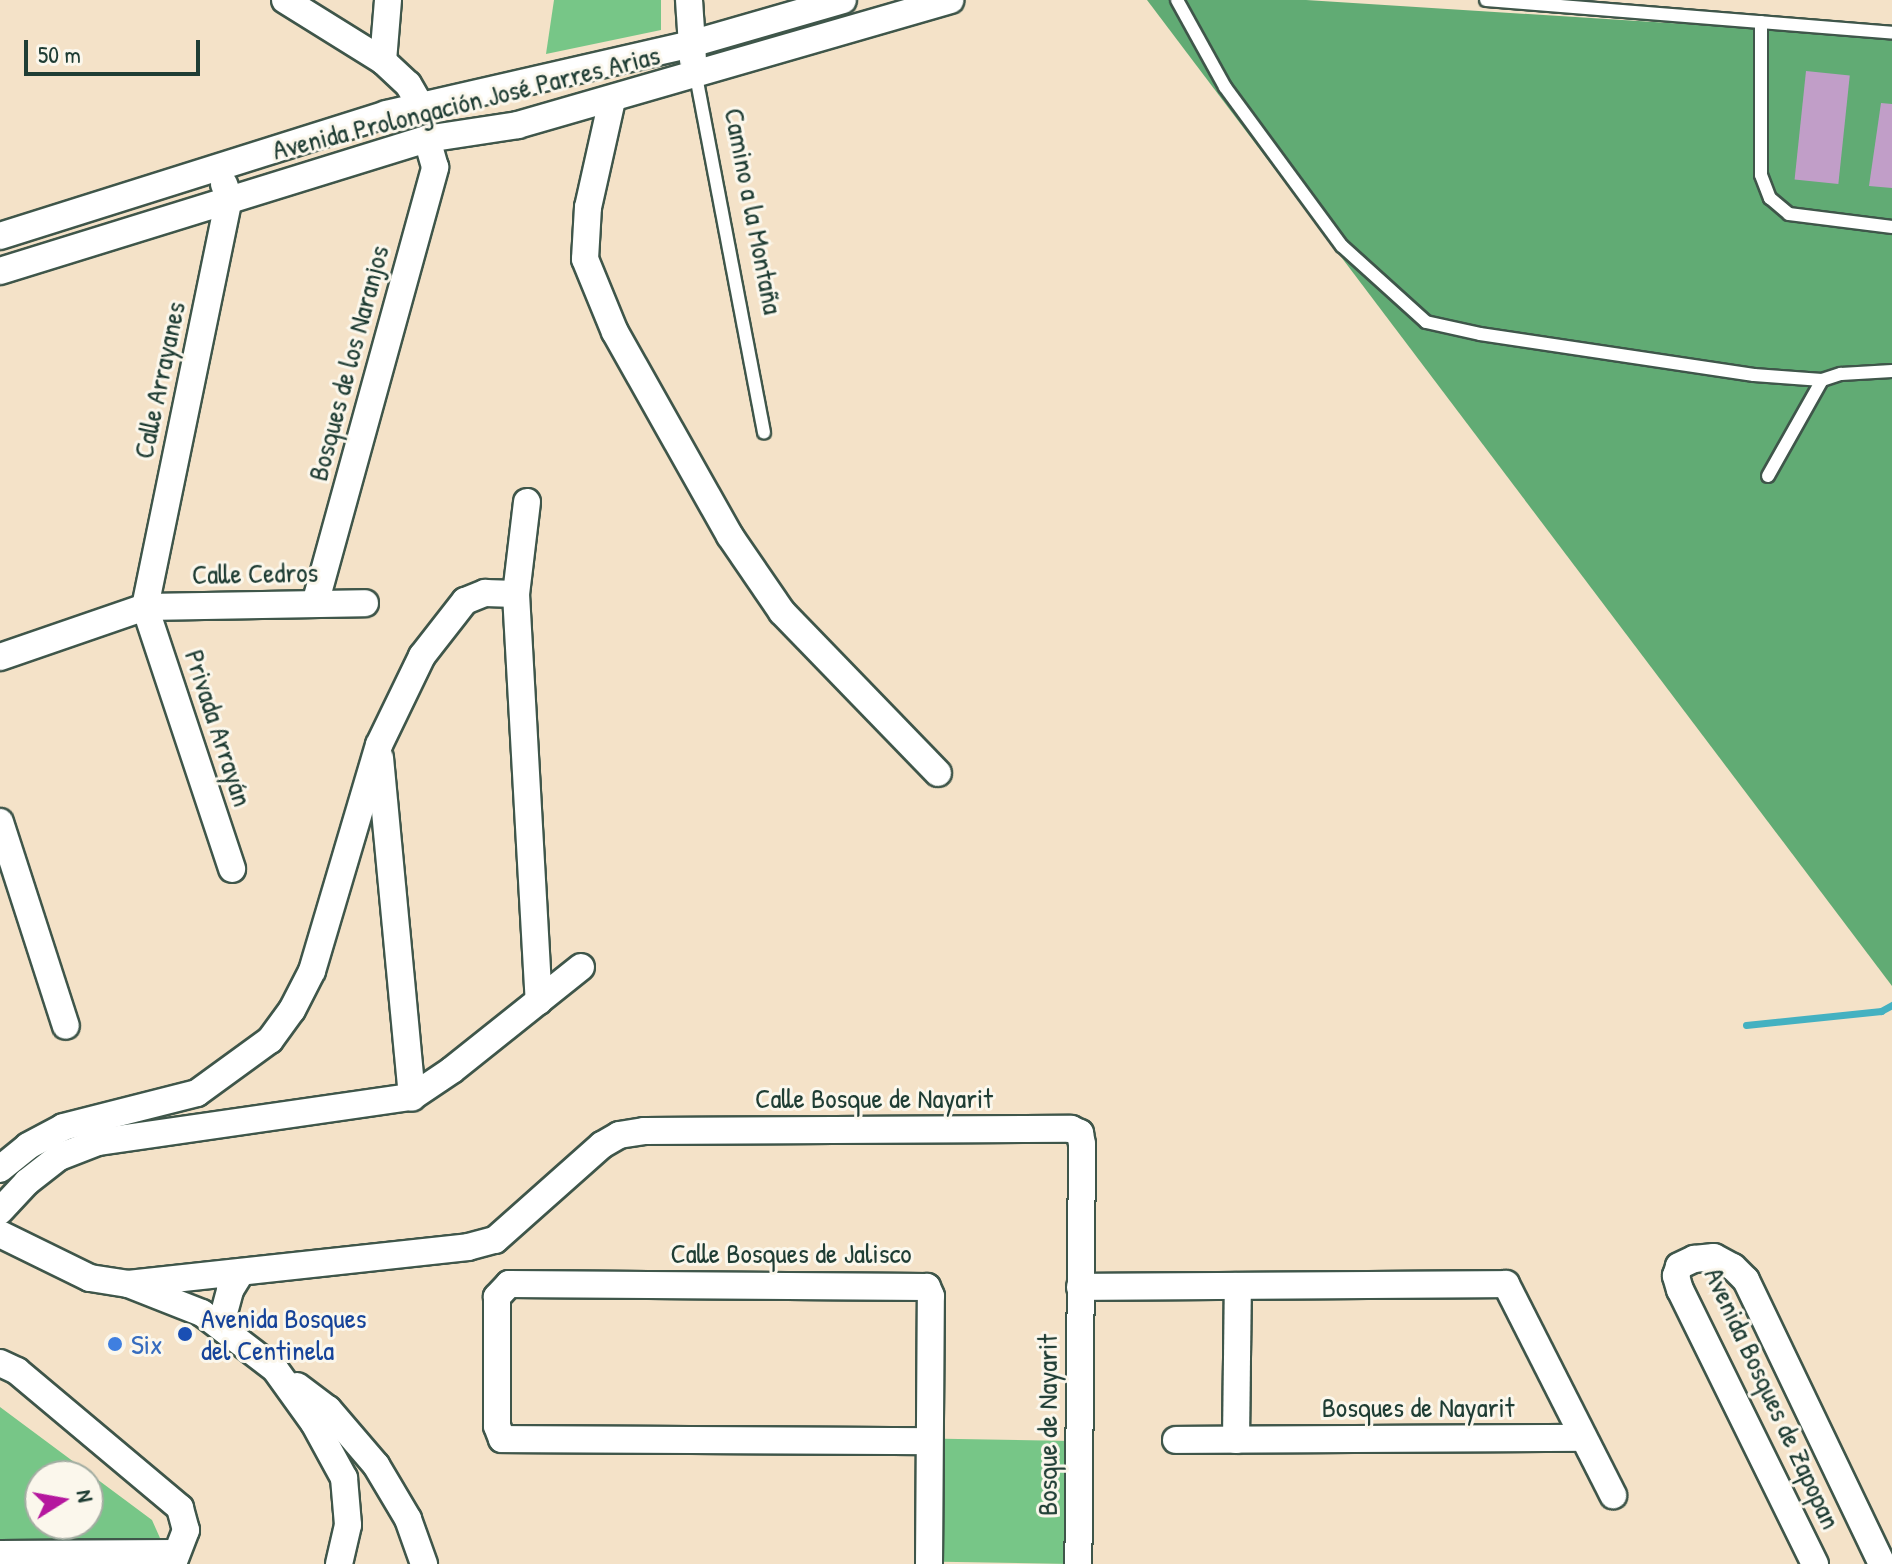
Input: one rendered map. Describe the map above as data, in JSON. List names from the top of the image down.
{
  "streets": {
    "street": [
      "Avenida Prolongación José Parres Arias",
      "Camino a la Montaña",
      "Bosques de los Naranjos",
      "Calle Arrayanes",
      "Calle Cedros",
      "Privada Arrayán",
      "Calle Bosque de Nayarit",
      "Calle Bosques de Jalisco",
      "Avenida Bosques de Zapopan",
      "Bosques de Nayarit",
      "Bosque de Nayarit"
    ]
  },
  "crossings": [
    ["Avenida Prolongación José Parres Arias", "Camino a la Montaña"],
    ["Avenida Prolongación José Parres Arias", "Bosques de los Naranjos"],
    ["Avenida Prolongación José Parres Arias", "Calle Arrayanes"],
    ["Bosques de los Naranjos", "Calle Cedros"],
    ["Calle Arrayanes", "Calle Cedros"],
    ["Calle Arrayanes", "Privada Arrayán"],
    ["Calle Cedros", "Privada Arrayán"],
    ["Calle Bosque de Nayarit", "Bosque de Nayarit"]
  ],
  "places": ["Avenida Bosques del Centinela", "Six"],
  "scale_bar": "50 m",
  "north": "right"
}
